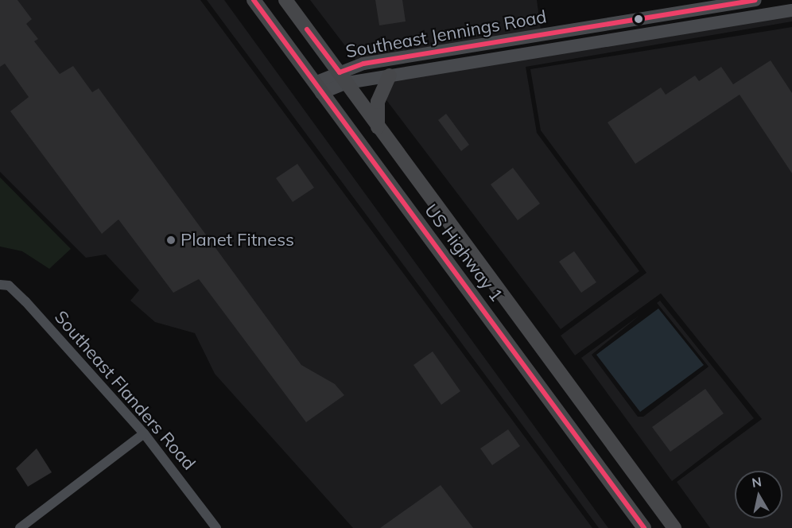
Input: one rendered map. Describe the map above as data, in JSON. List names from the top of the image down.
{
  "streets": {
    "main road": ["US Highway 1"],
    "street": ["Southeast Jennings Road", "Southeast Flanders Road"]
  },
  "crossings": [
    ["Southeast Jennings Road", "US Highway 1"]
  ],
  "places": ["Planet Fitness"],
  "lines": ["transit line 1"],
  "north": "top"
}
